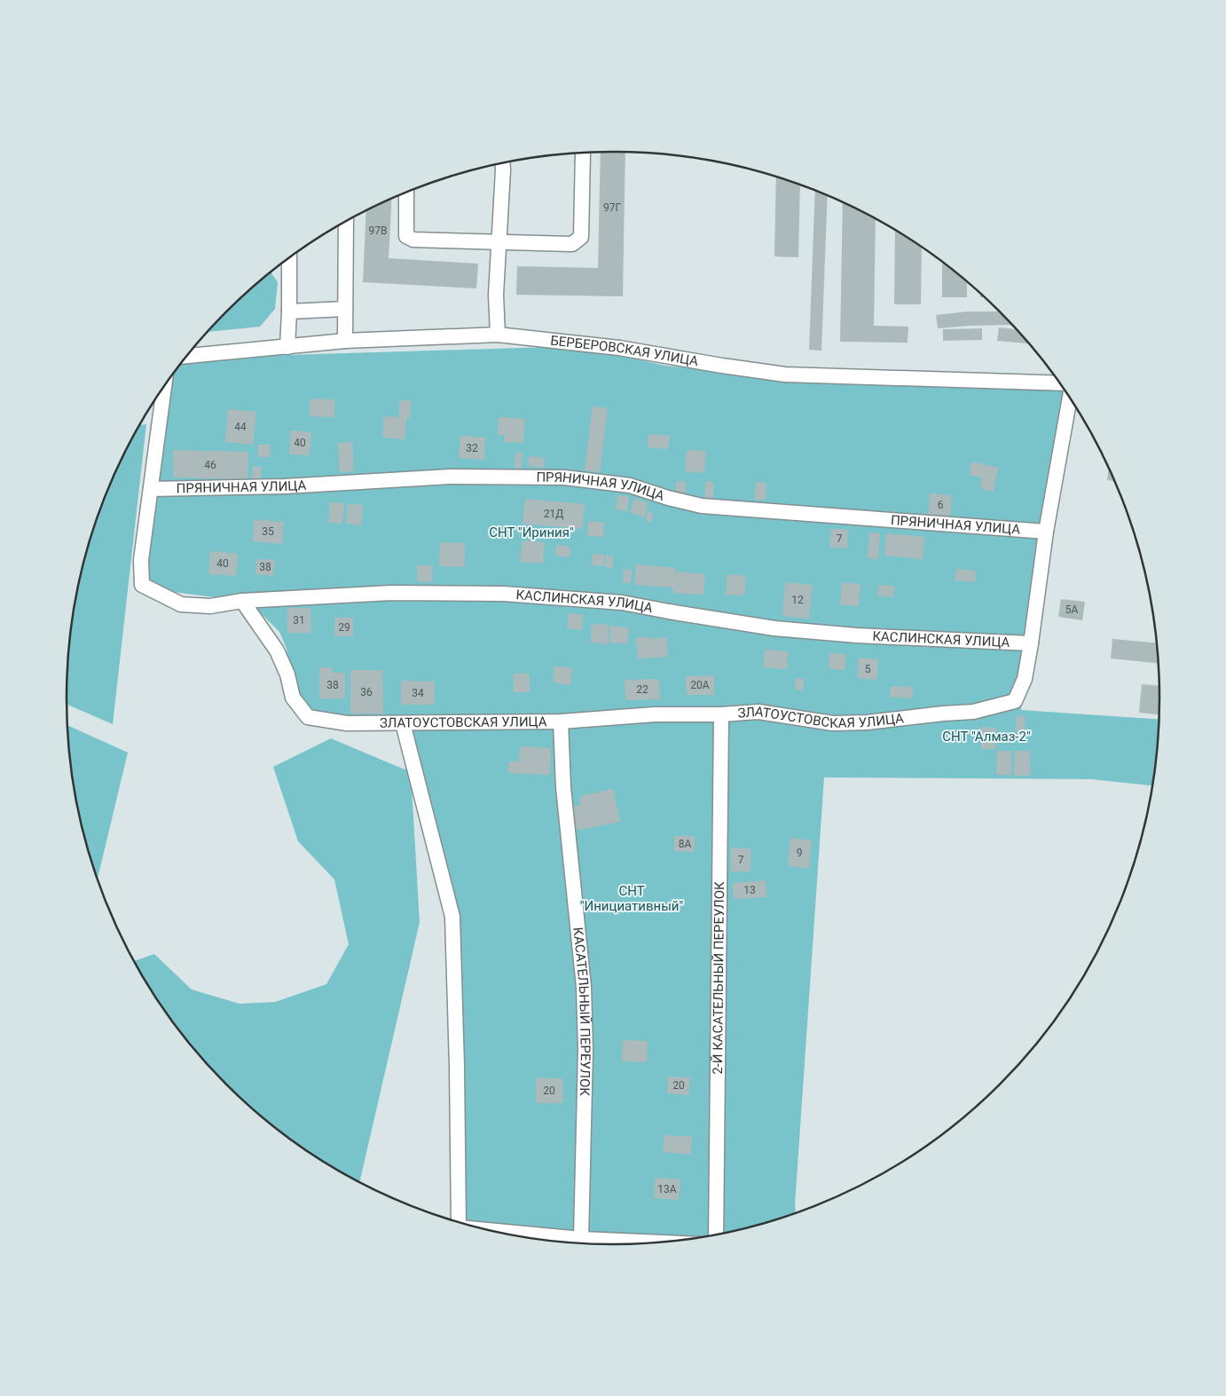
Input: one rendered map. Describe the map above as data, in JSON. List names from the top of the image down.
{
  "streets": {
    "street": [
      "БЕРБЕРОВСКАЯ УЛИЦА",
      "ПРЯНИЧНАЯ УЛИЦА",
      "КАСЛИНСКАЯ УЛИЦА",
      "ЗЛАТОУСТОВСКАЯ УЛИЦА",
      "2-Й КАСАТЕЛЬНЫЙ ПЕРЕУЛОК",
      "КАСАТЕЛЬНЫЙ ПЕРЕУЛОК"
    ]
  },
  "crossings": [
    ["ПРЯНИЧНАЯ УЛИЦА", "КАСЛИНСКАЯ УЛИЦА"],
    ["ПРЯНИЧНАЯ УЛИЦА", "ЗЛАТОУСТОВСКАЯ УЛИЦА"],
    ["КАСЛИНСКАЯ УЛИЦА", "ЗЛАТОУСТОВСКАЯ УЛИЦА"],
    ["ЗЛАТОУСТОВСКАЯ УЛИЦА", "2-Й КАСАТЕЛЬНЫЙ ПЕРЕУЛОК"],
    ["ЗЛАТОУСТОВСКАЯ УЛИЦА", "КАСАТЕЛЬНЫЙ ПЕРЕУЛОК"]
  ],
  "parks": ["СНТ \"Ириния\"", "СНТ \"Алмаз-2\"", "СНТ \"Инициативный\""],
  "house_numbers": [
    "97Г",
    "97В",
    "44",
    "40",
    "32",
    "46",
    "6",
    "21Д",
    "35",
    "7",
    "40",
    "38",
    "12",
    "5А",
    "31",
    "29",
    "5",
    "38",
    "20А",
    "22",
    "36",
    "34",
    "8А",
    "9",
    "7",
    "13",
    "20",
    "20",
    "13А"
  ]
}
